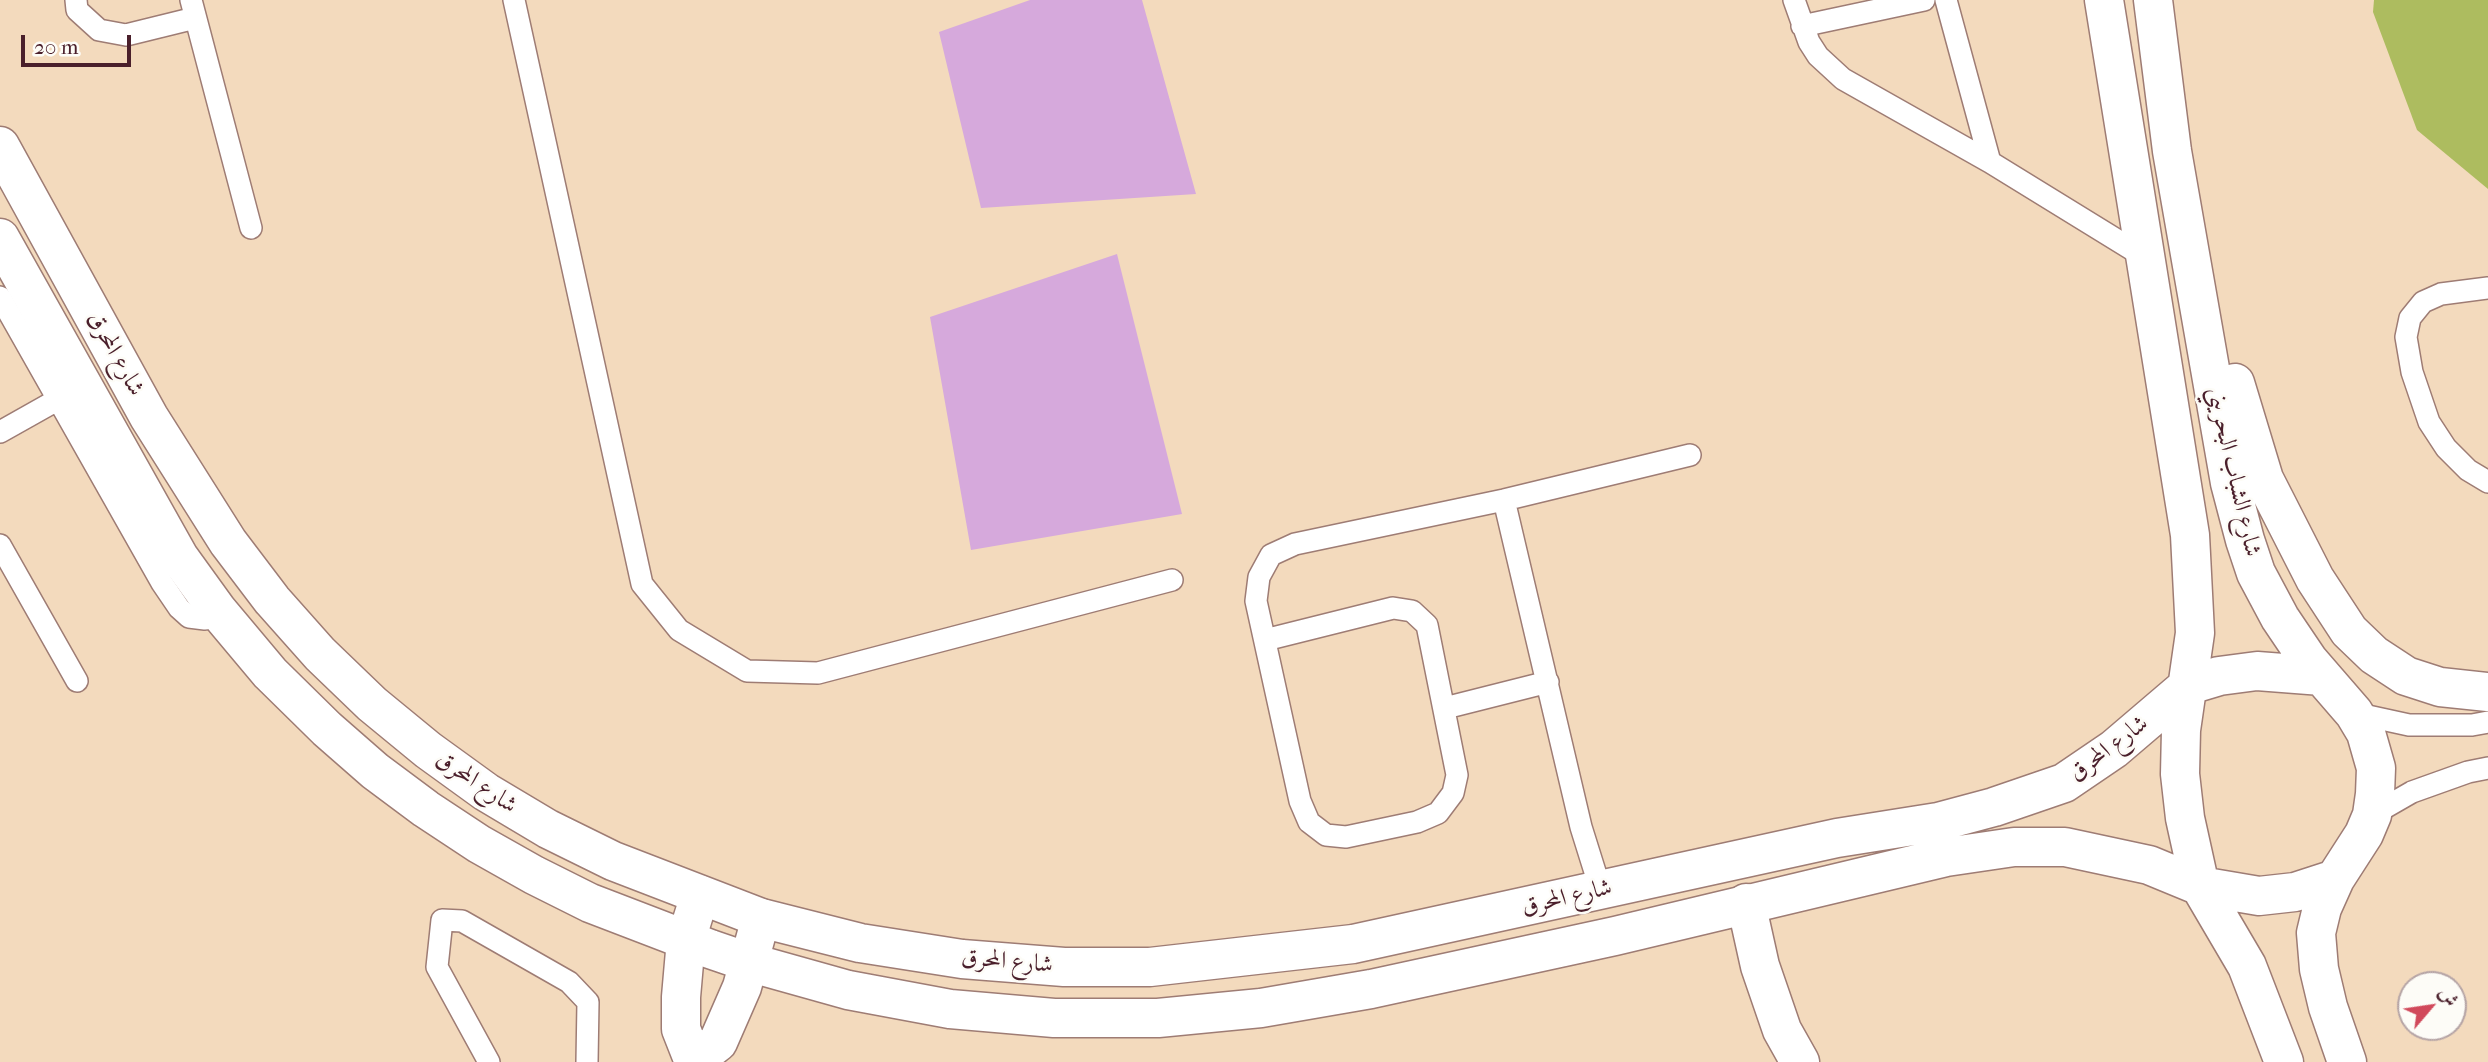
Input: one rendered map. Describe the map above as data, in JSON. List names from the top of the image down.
{
  "streets": {
    "street": ["شارع المحرق", "شارع الشباب البحريني"]
  },
  "crossings": [
    ["شارع المحرق", "شارع الشباب البحريني"]
  ],
  "scale_bar": "20 m",
  "north": "top right"
}
